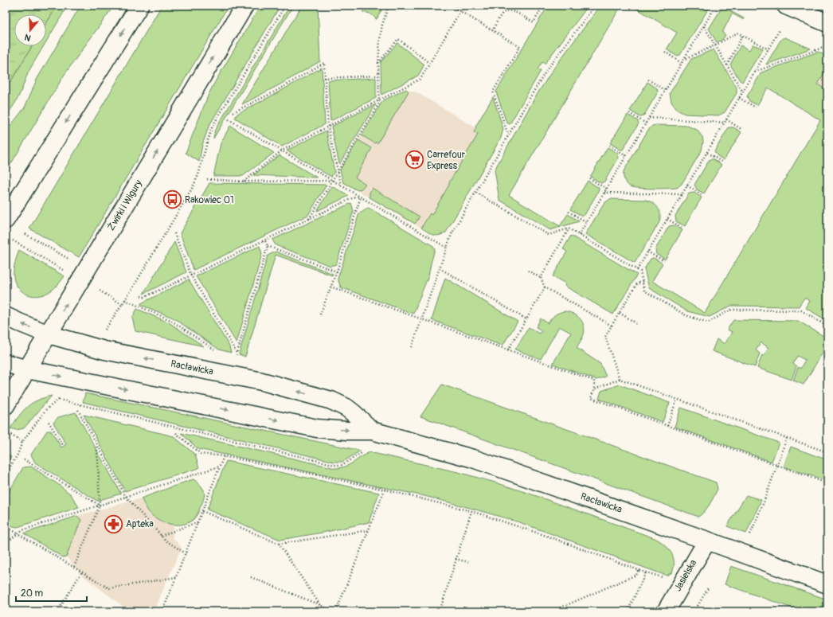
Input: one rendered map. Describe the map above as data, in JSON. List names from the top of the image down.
{
  "streets": {
    "street": ["Żwirki i Wigury", "Racławicka", "Jasielska"]
  },
  "crossings": [
    ["Żwirki i Wigury", "Racławicka"],
    ["Racławicka", "Jasielska"]
  ],
  "places": {
    "supermarket": ["Carrefour Express"],
    "bus stop": ["Rakowiec 01"],
    "pharmacy": ["Apteka"]
  },
  "scale_bar": "20 m",
  "north": "bottom"
}
